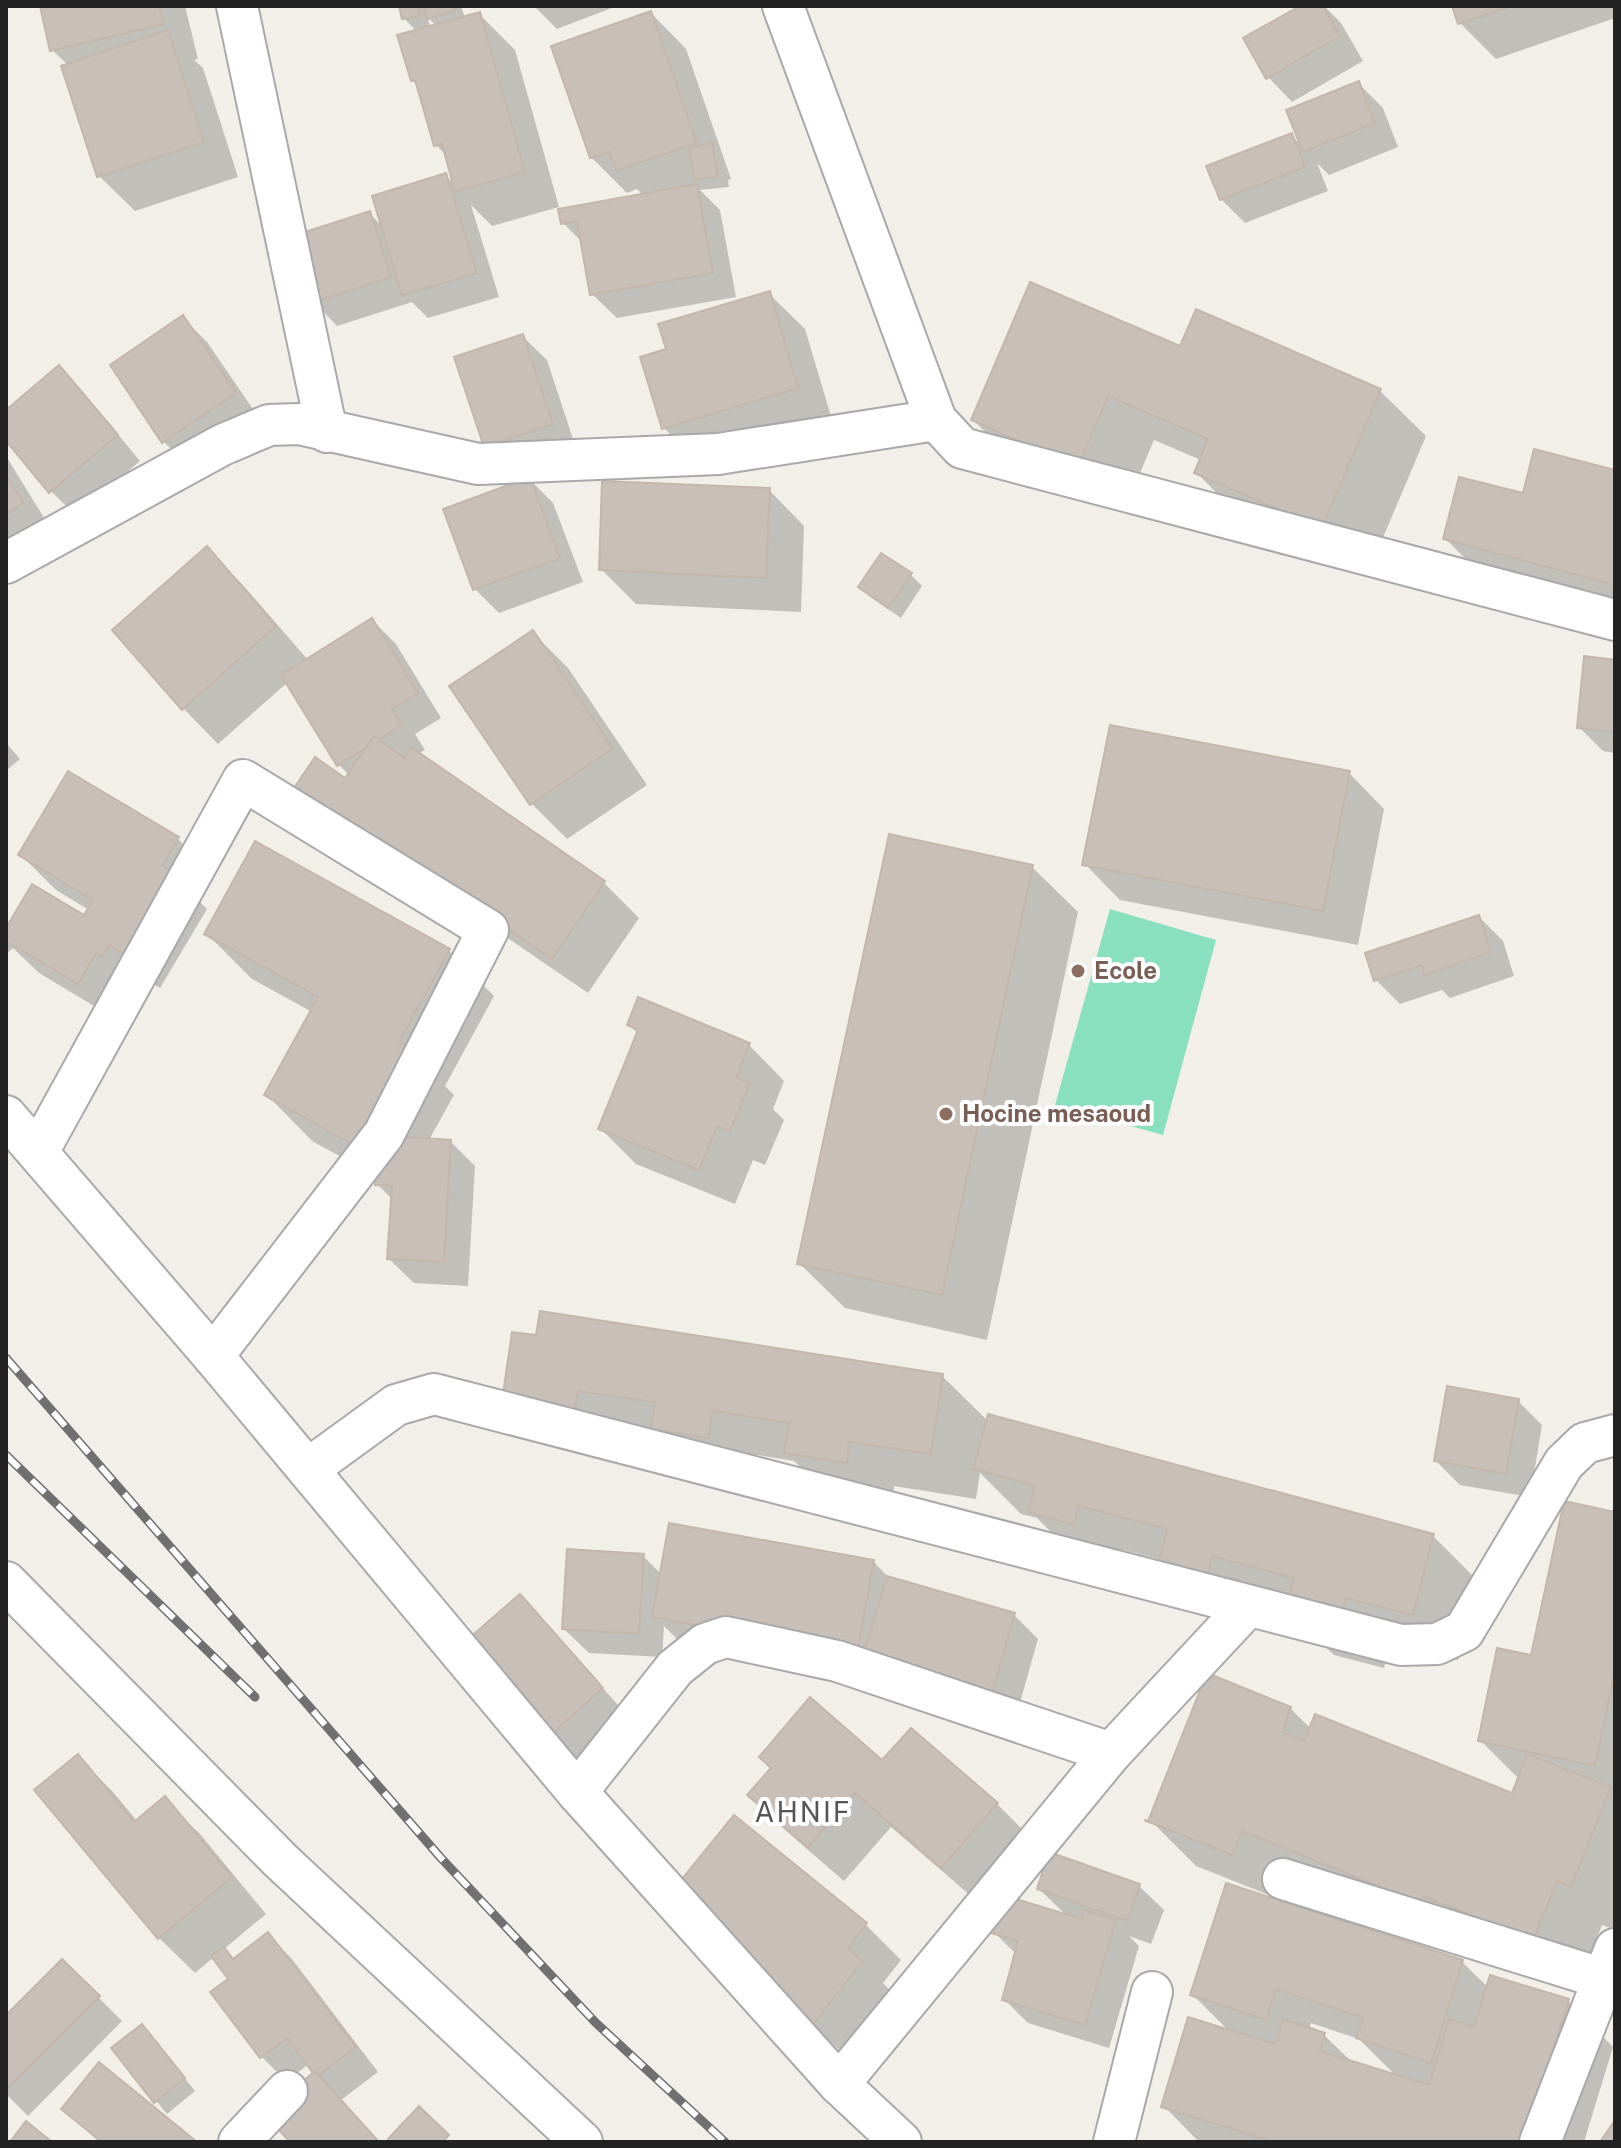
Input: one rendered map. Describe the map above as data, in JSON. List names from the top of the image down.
{
  "districts": ["AHNIF"],
  "places": ["Ecole", "Hocine mesaoud"]
}
